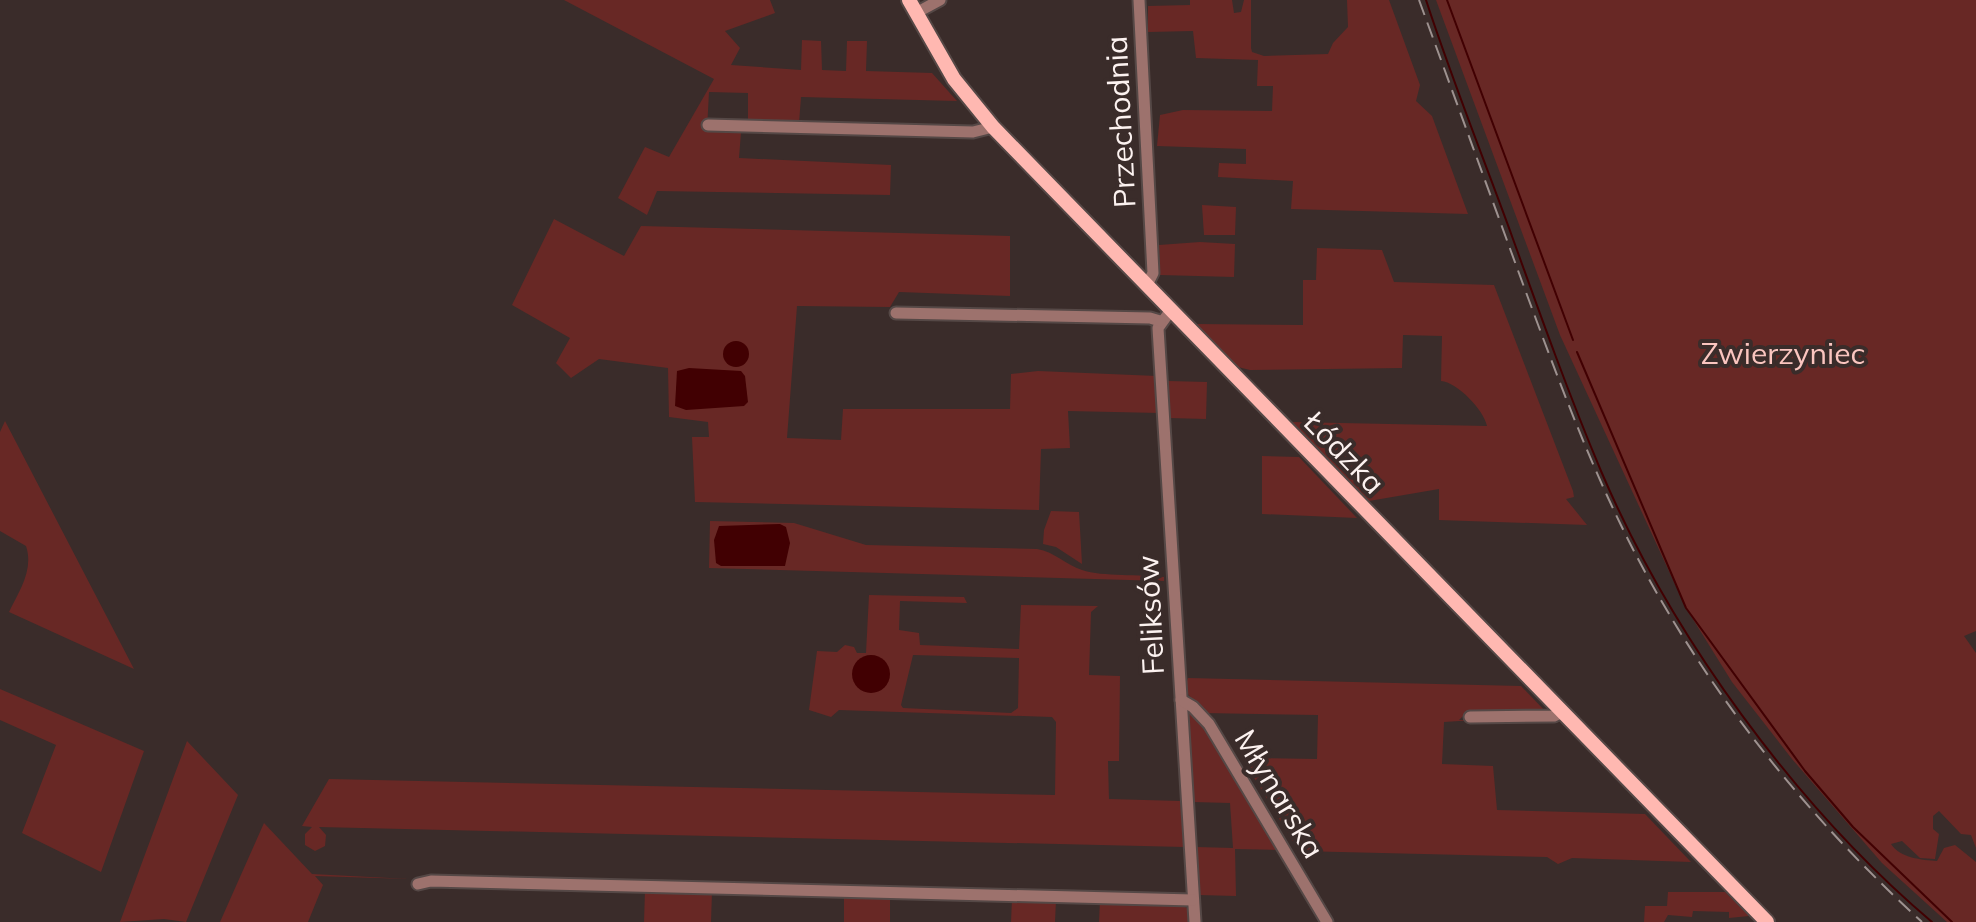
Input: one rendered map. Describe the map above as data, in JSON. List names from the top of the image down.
{
  "streets": {
    "main road": ["Łódzka"],
    "street": ["Przechodnia", "Feliksów", "Młynarska"]
  },
  "crossings": [
    ["Przechodnia", "Łódzka"],
    ["Łódzka", "Feliksów"],
    ["Feliksów", "Młynarska"]
  ],
  "parks": ["Zwierzyniec"]
}
